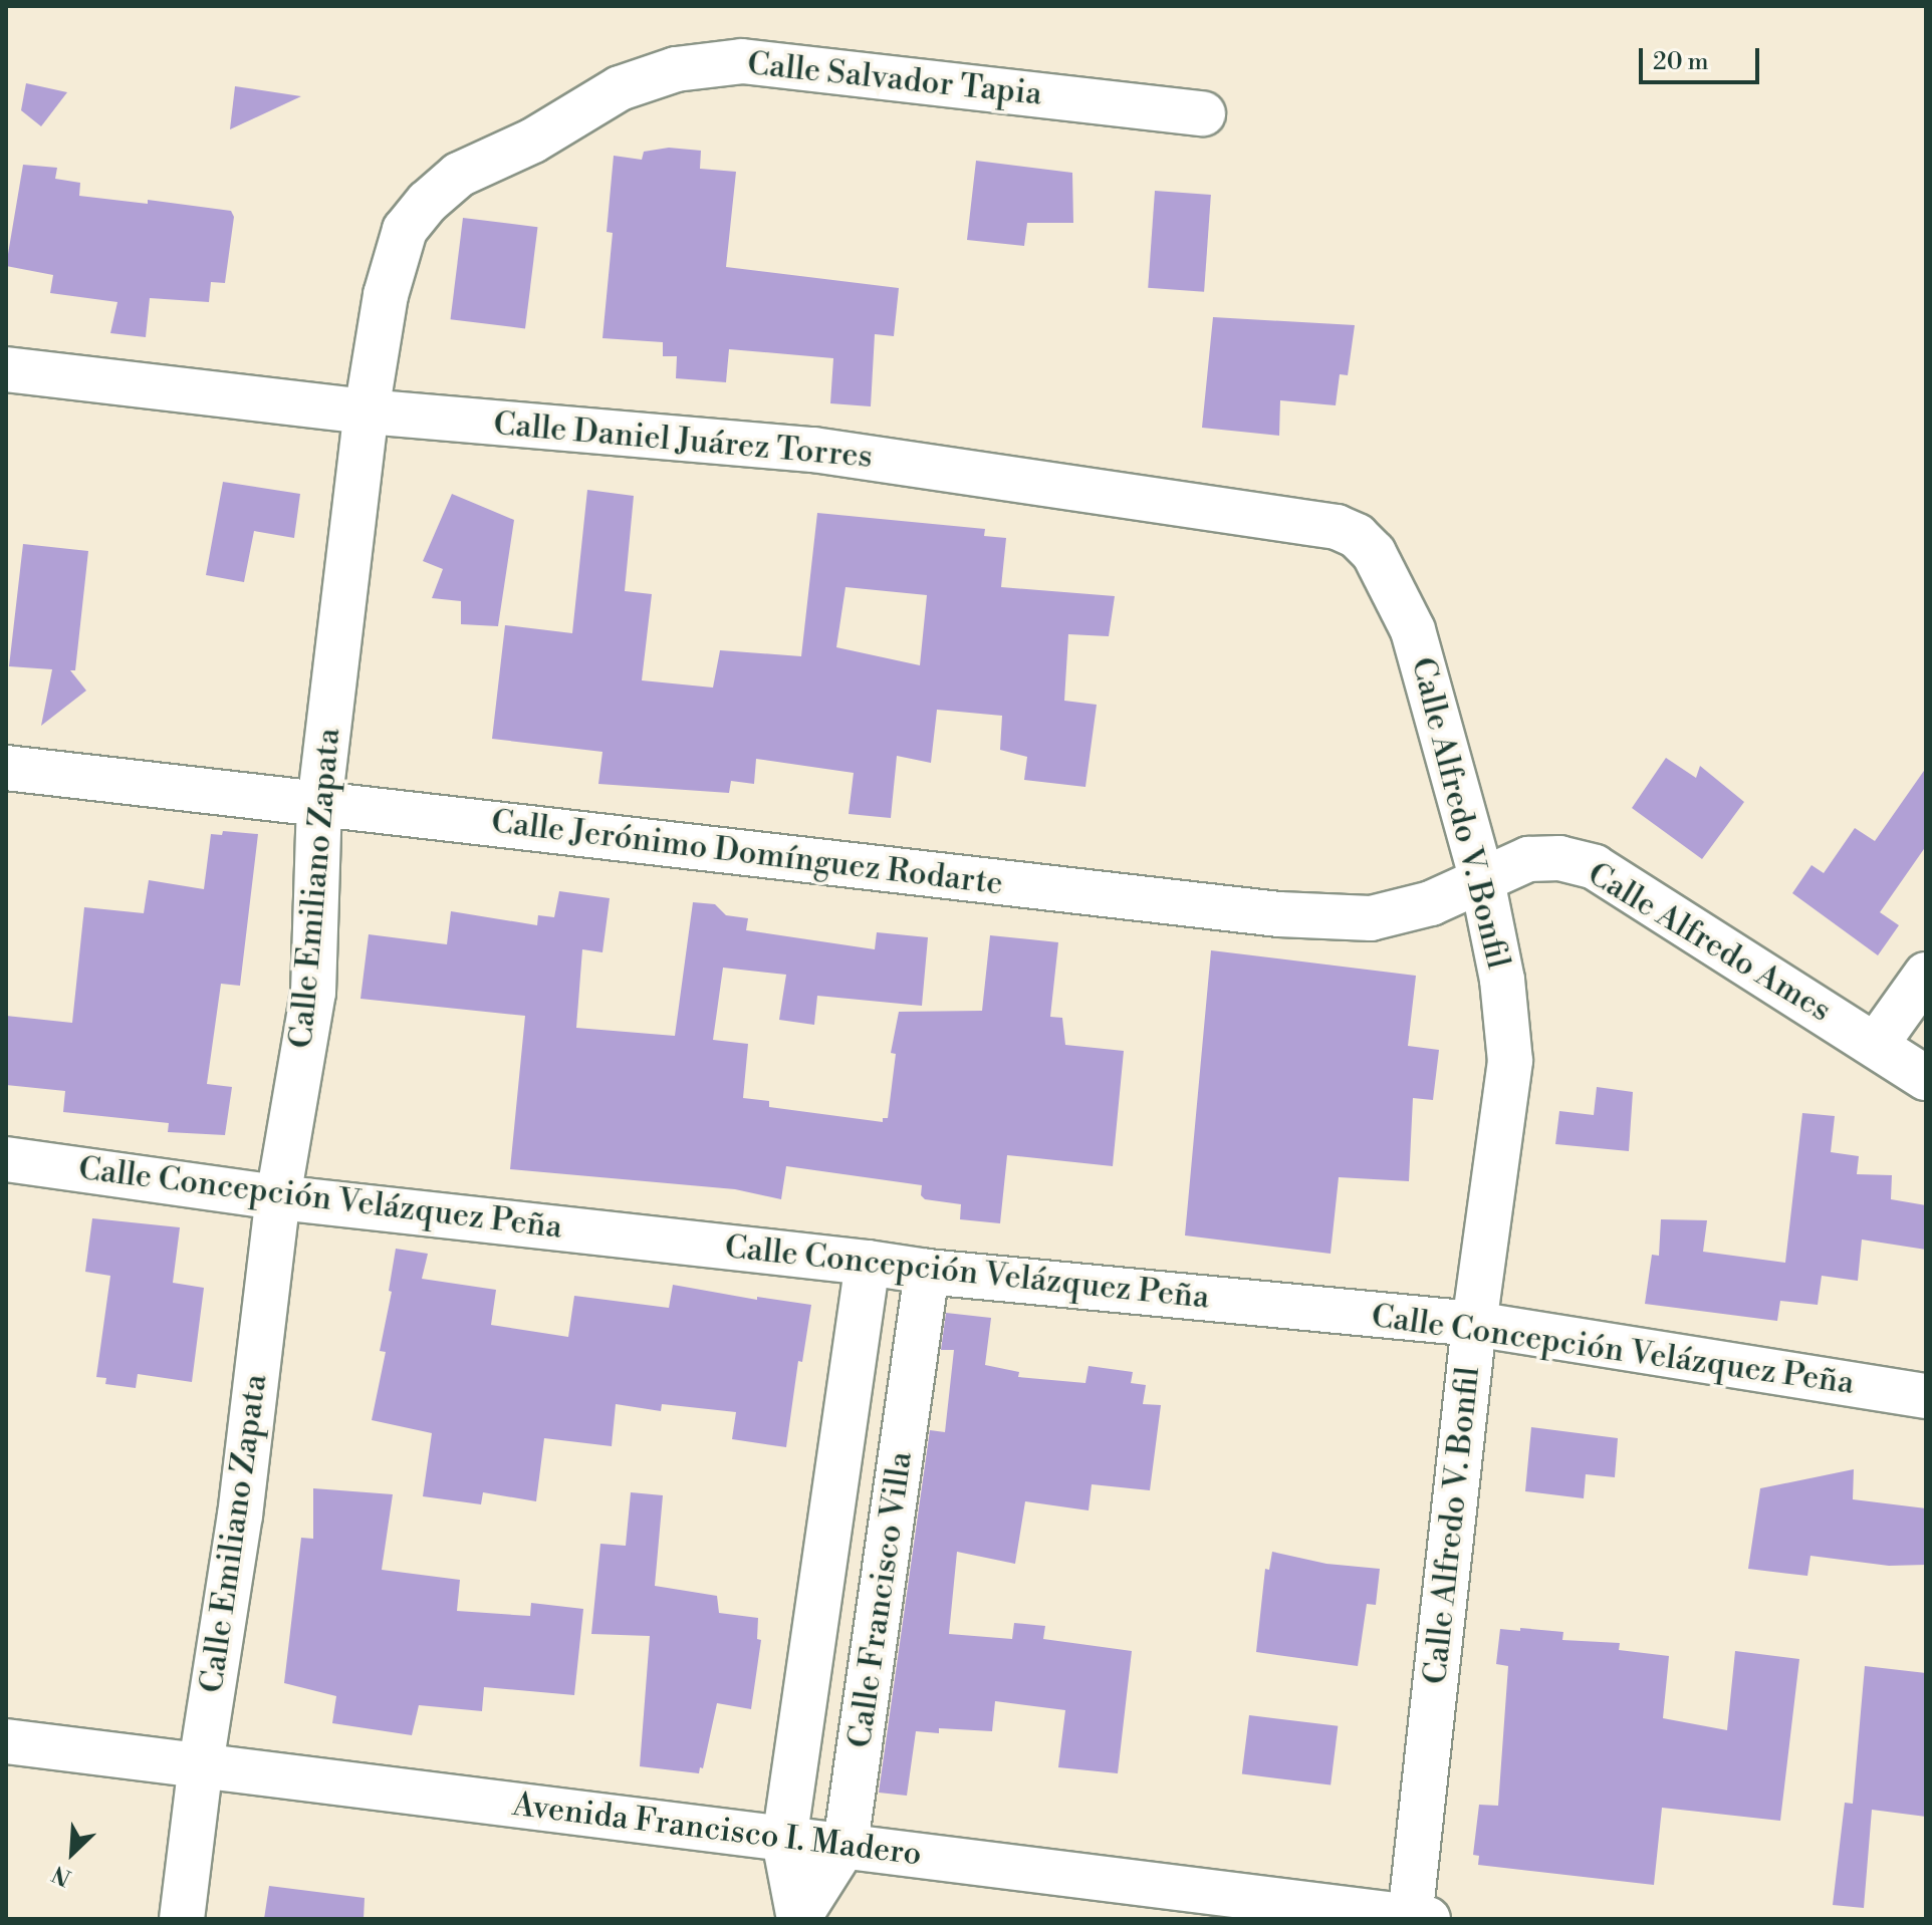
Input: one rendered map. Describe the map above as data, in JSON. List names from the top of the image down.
{
  "streets": {
    "street": [
      "Calle Salvador Tapia",
      "Calle Daniel Juárez Torres",
      "Calle Alfredo V. Bonfil",
      "Calle Jerónimo Domínguez Rodarte",
      "Calle Emiliano Zapata",
      "Calle Alfredo Ames",
      "Calle Concepción Velázquez Peña",
      "Calle Francisco Villa",
      "Avenida Francisco I. Madero"
    ]
  },
  "crossings": [
    ["Calle Salvador Tapia", "Calle Emiliano Zapata"],
    ["Calle Daniel Juárez Torres", "Calle Alfredo V. Bonfil"],
    ["Calle Daniel Juárez Torres", "Calle Emiliano Zapata"],
    ["Calle Alfredo V. Bonfil", "Calle Jerónimo Domínguez Rodarte"],
    ["Calle Alfredo V. Bonfil", "Calle Alfredo Ames"],
    ["Calle Alfredo V. Bonfil", "Calle Concepción Velázquez Peña"],
    ["Calle Alfredo V. Bonfil", "Avenida Francisco I. Madero"],
    ["Calle Jerónimo Domínguez Rodarte", "Calle Emiliano Zapata"],
    ["Calle Jerónimo Domínguez Rodarte", "Calle Alfredo Ames"],
    ["Calle Emiliano Zapata", "Calle Concepción Velázquez Peña"],
    ["Calle Emiliano Zapata", "Avenida Francisco I. Madero"],
    ["Calle Concepción Velázquez Peña", "Calle Francisco Villa"],
    ["Calle Francisco Villa", "Avenida Francisco I. Madero"]
  ],
  "scale_bar": "20 m",
  "north": "bottom left"
}
